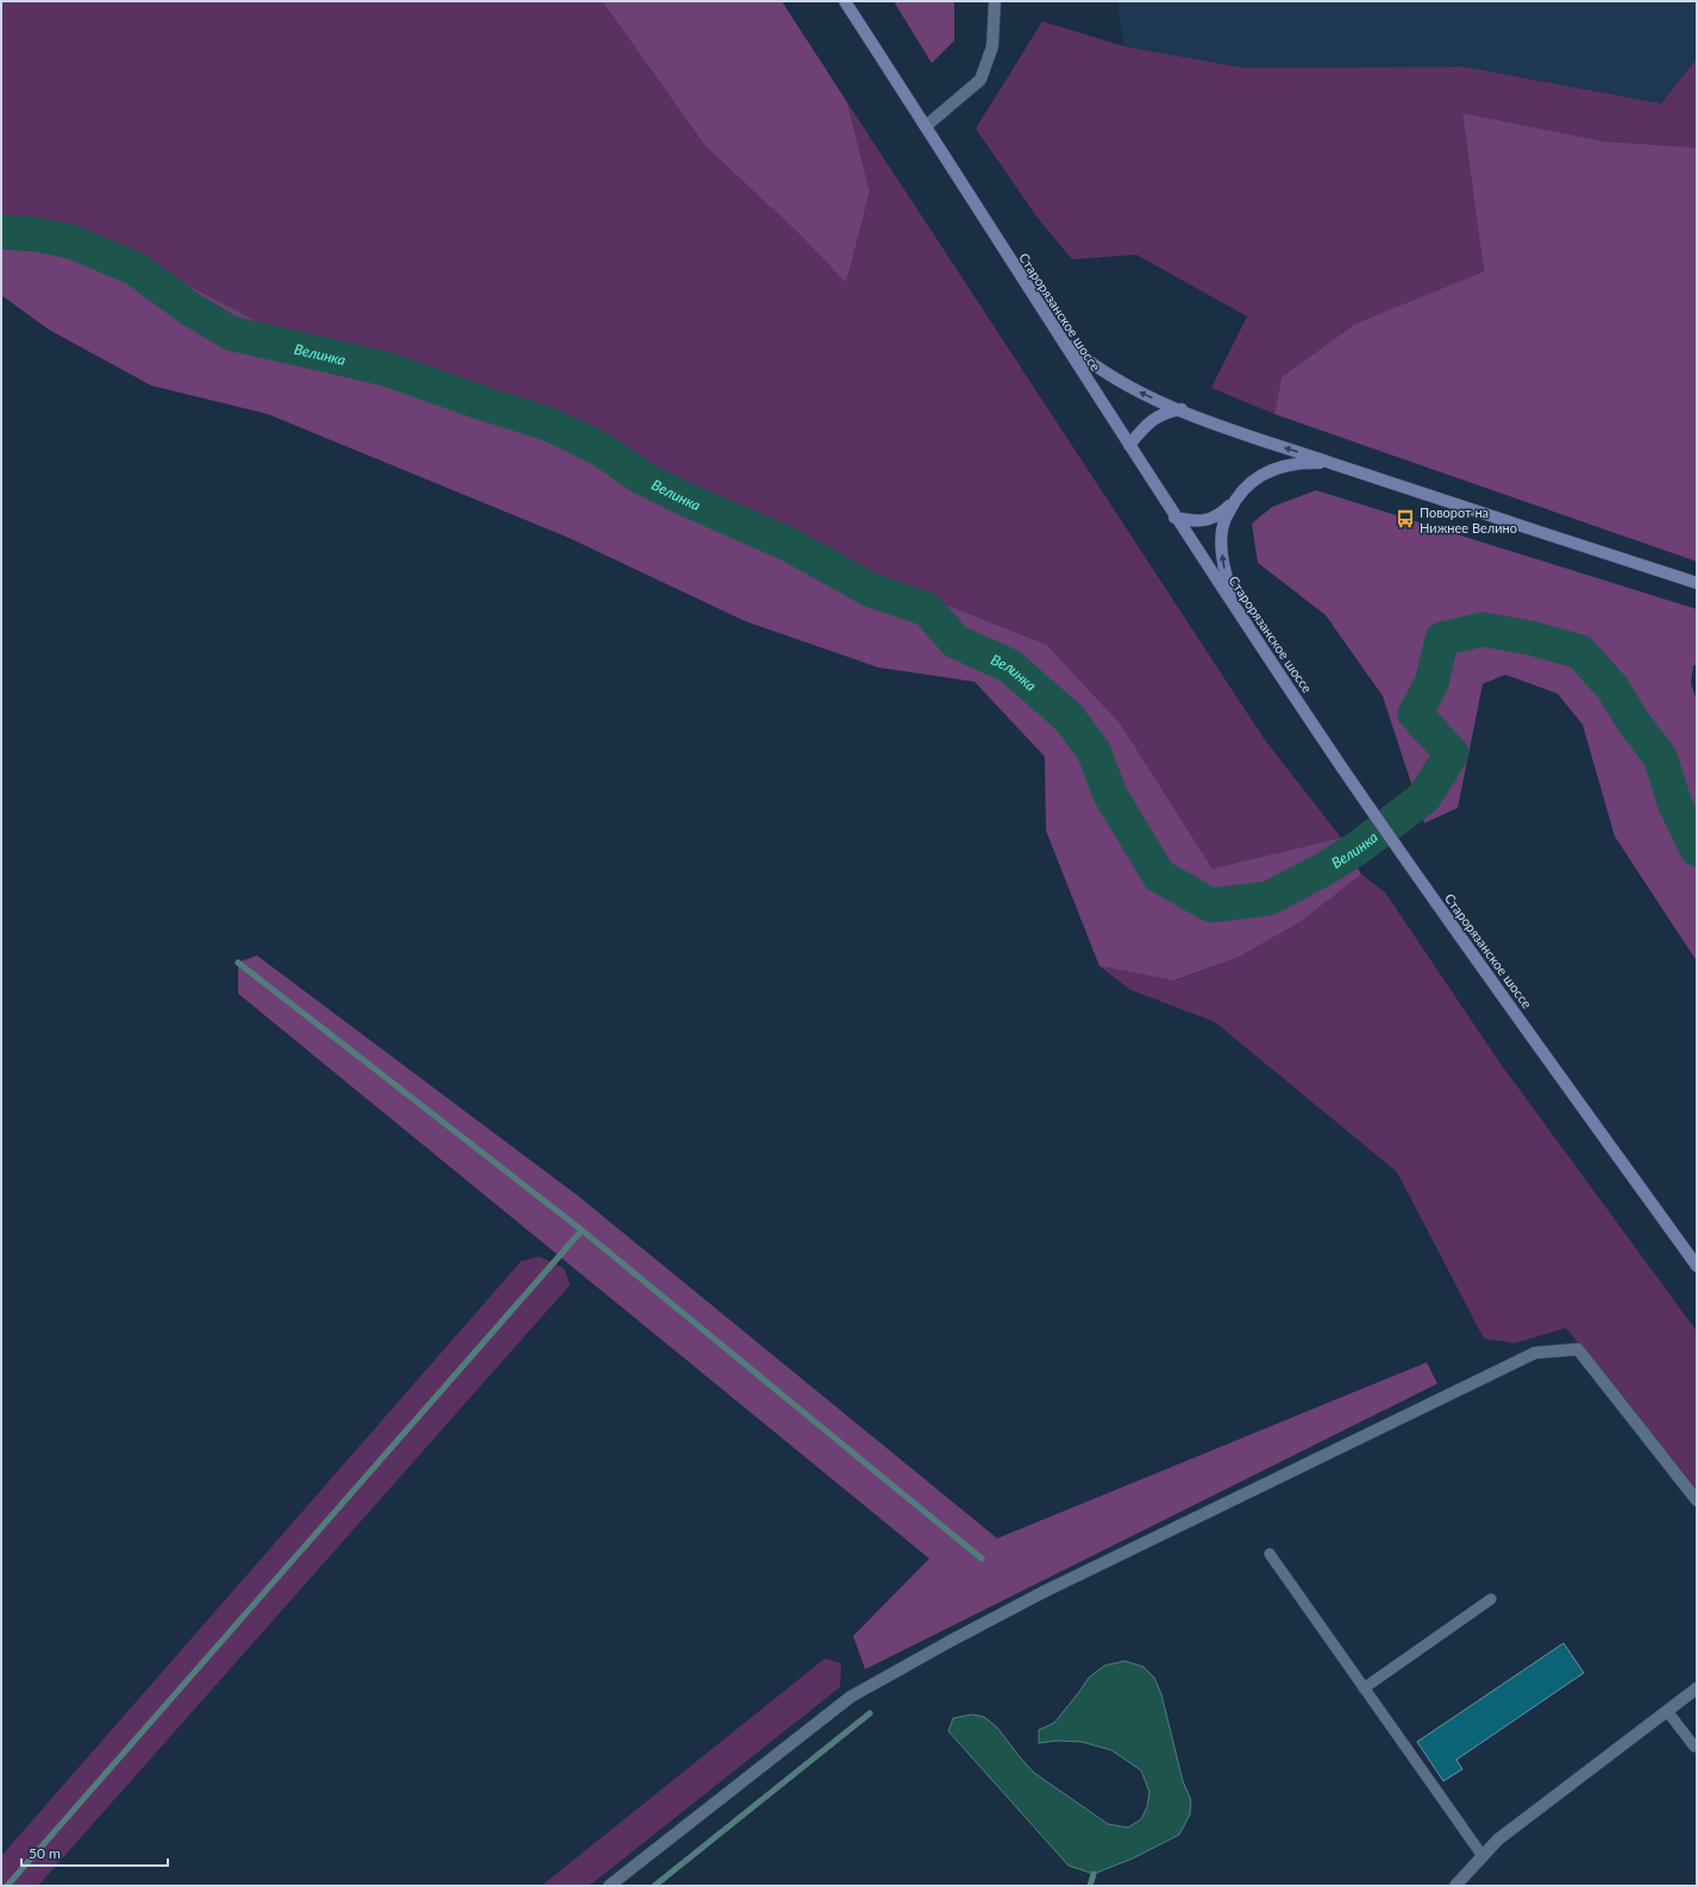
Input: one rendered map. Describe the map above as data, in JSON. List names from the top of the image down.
{
  "streets": {
    "main road": ["Старорязанское шоссе"]
  },
  "water": ["Велинка"],
  "places": {
    "bus stop": ["Поворот на Нижнее Велино"]
  },
  "scale_bar": "50 m"
}
